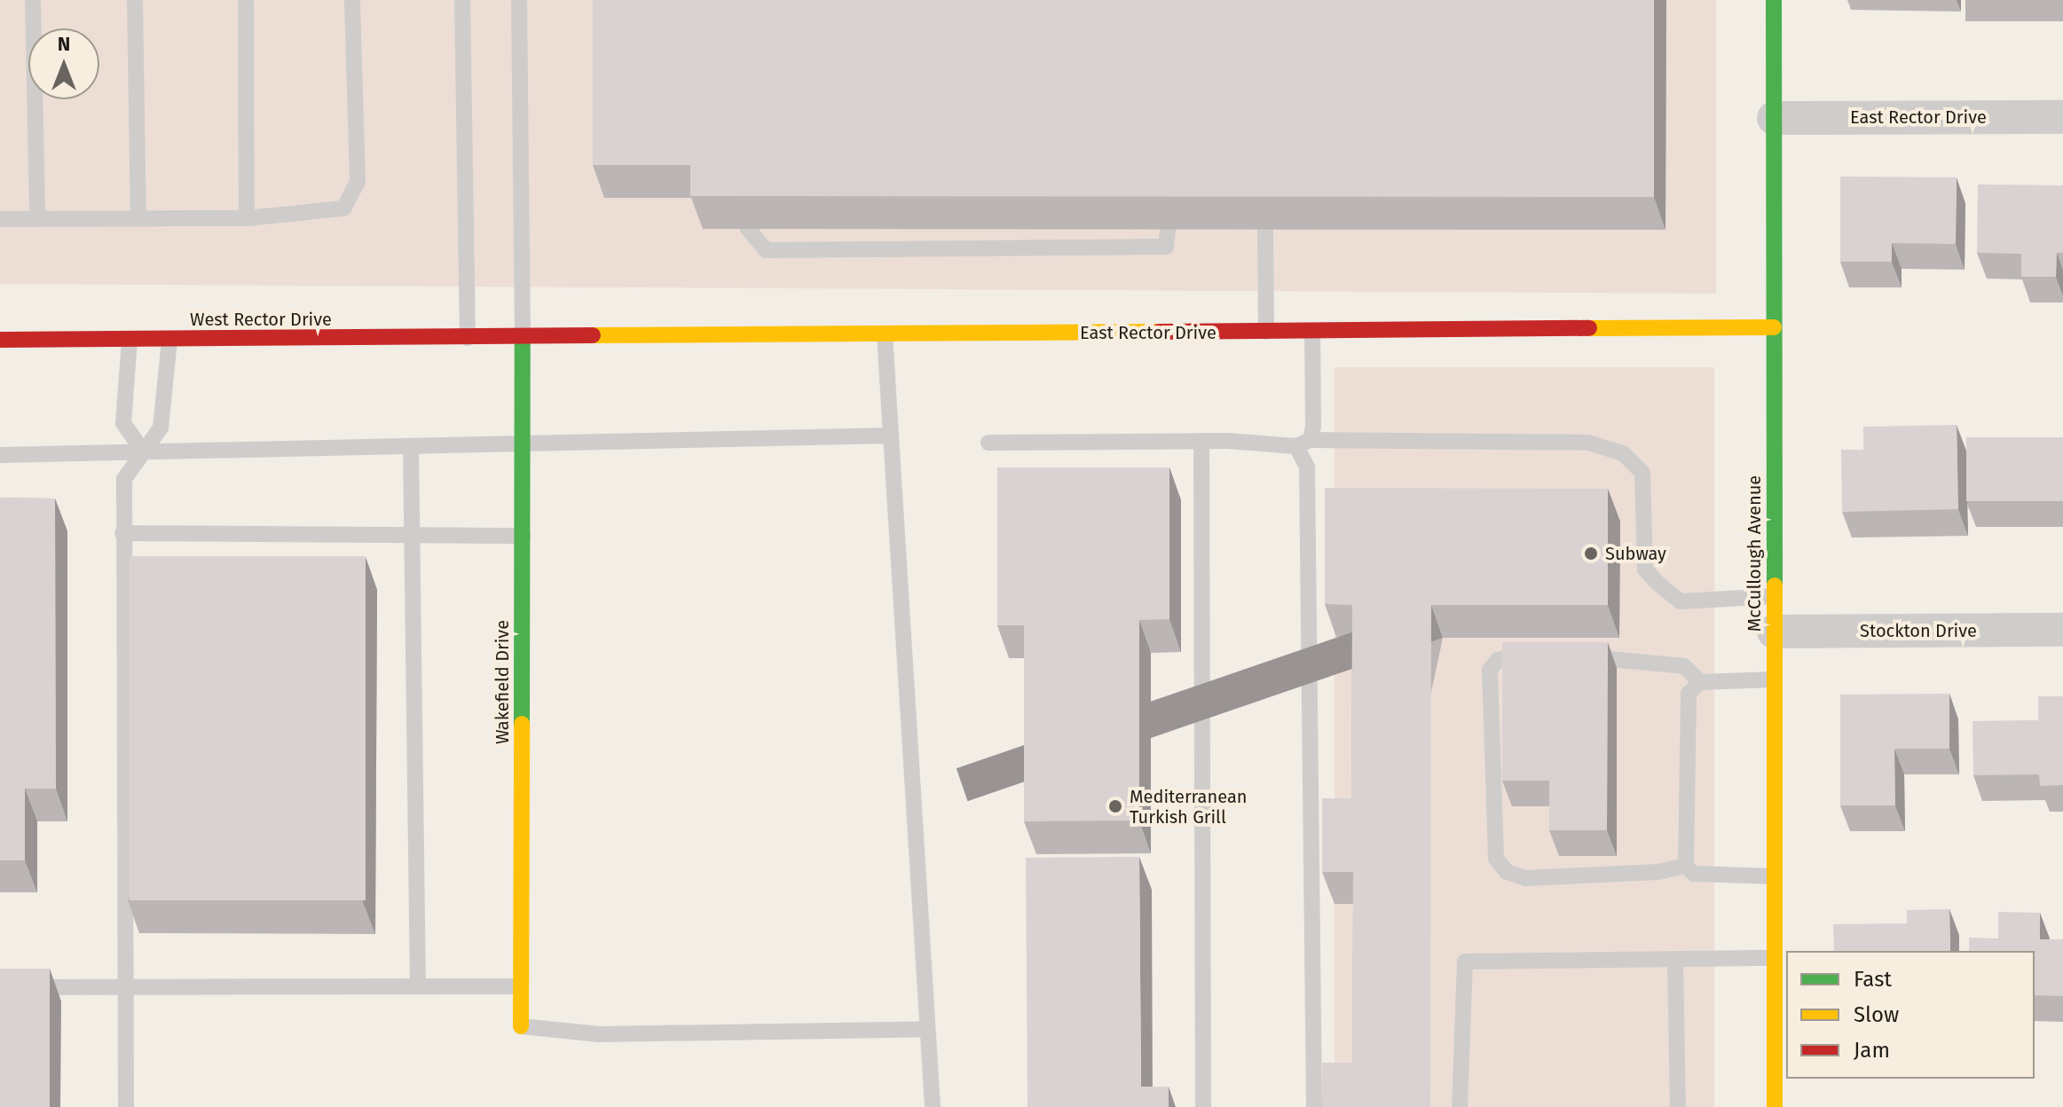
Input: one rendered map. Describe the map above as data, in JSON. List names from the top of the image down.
{
  "streets": {
    "street": [
      "East Rector Drive",
      "West Rector Drive",
      "McCullough Avenue",
      "Stockton Drive",
      "Wakefield Drive"
    ]
  },
  "crossings": [
    ["East Rector Drive", "West Rector Drive"],
    ["East Rector Drive", "McCullough Avenue"],
    ["East Rector Drive", "Wakefield Drive"],
    ["West Rector Drive", "Wakefield Drive"],
    ["McCullough Avenue", "Stockton Drive"]
  ],
  "places": ["Subway", "Mediterranean Turkish Grill"],
  "legend": ["Fast", "Slow", "Jam"],
  "north": "top"
}
